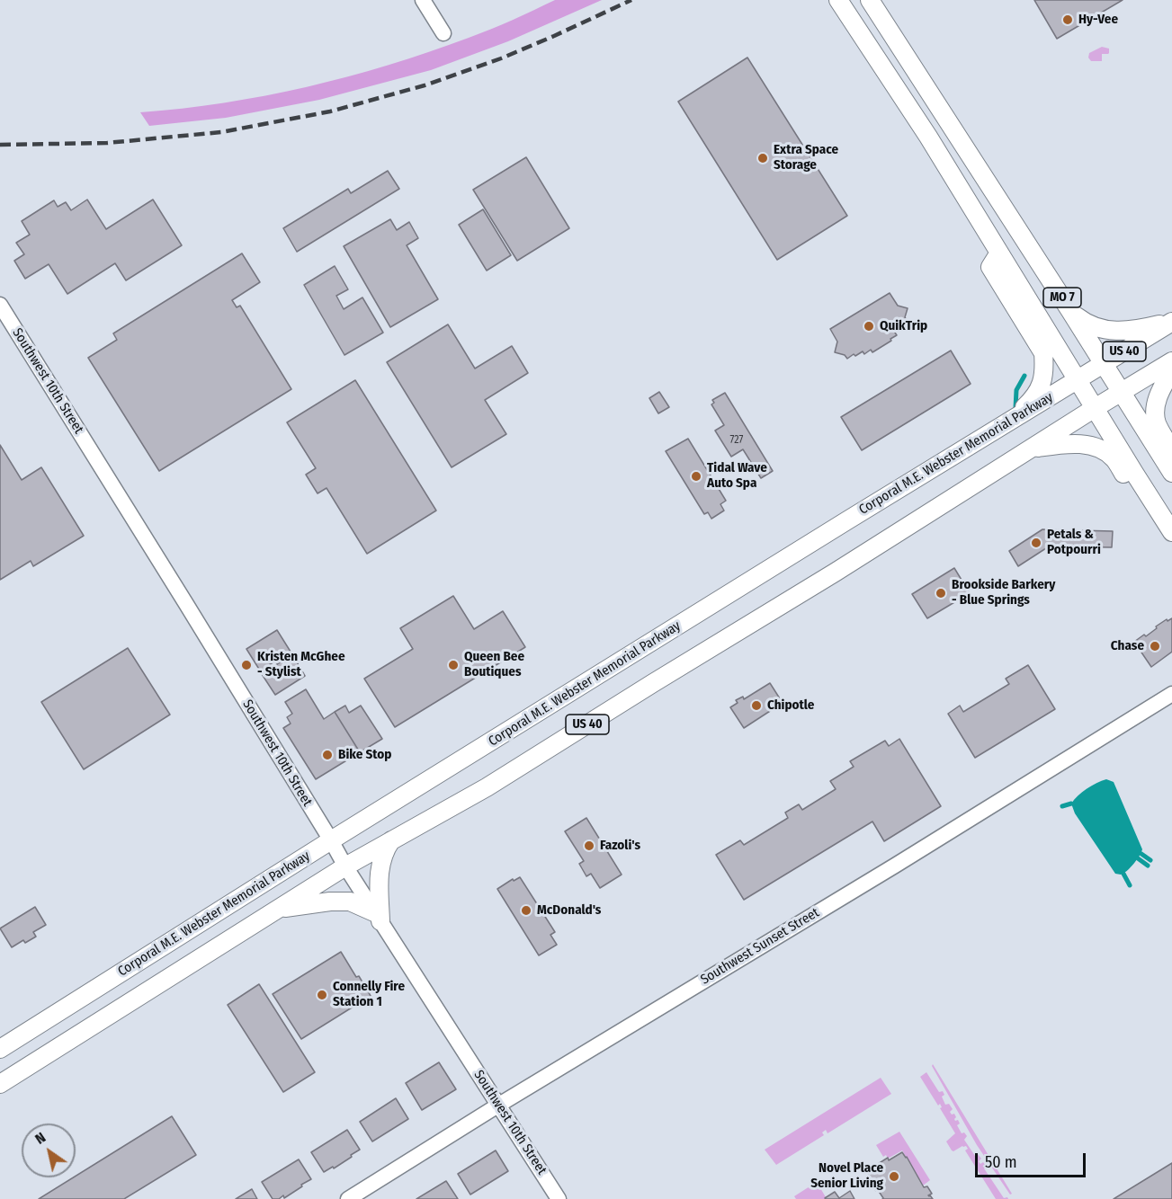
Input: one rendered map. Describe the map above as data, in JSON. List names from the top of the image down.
{
  "streets": {
    "main road": ["MO 7", "US 40", "Corporal M.E. Webster Memorial Parkway"],
    "street": ["Southwest 10th Street", "Southwest Sunset Street"]
  },
  "crossings": [
    ["MO 7", "US 40"],
    ["MO 7", "Corporal M.E. Webster Memorial Parkway"],
    ["US 40", "Southwest 10th Street"],
    ["Southwest 10th Street", "Corporal M.E. Webster Memorial Parkway"],
    ["Southwest 10th Street", "Southwest Sunset Street"]
  ],
  "places": [
    "Hy-Vee",
    "Extra Space Storage",
    "QuikTrip",
    "Tidal Wave Auto Spa",
    "Petals & Potpourri",
    "Brookside Barkery - Blue Springs",
    "Chase",
    "Kristen McGhee - Stylist",
    "Queen Bee Boutiques",
    "Chipotle",
    "Bike Stop",
    "Fazoli's",
    "McDonald's",
    "Connelly Fire Station 1",
    "Novel Place Senior Living"
  ],
  "house_numbers": ["727"],
  "scale_bar": "50 m",
  "north": "top left"
}
